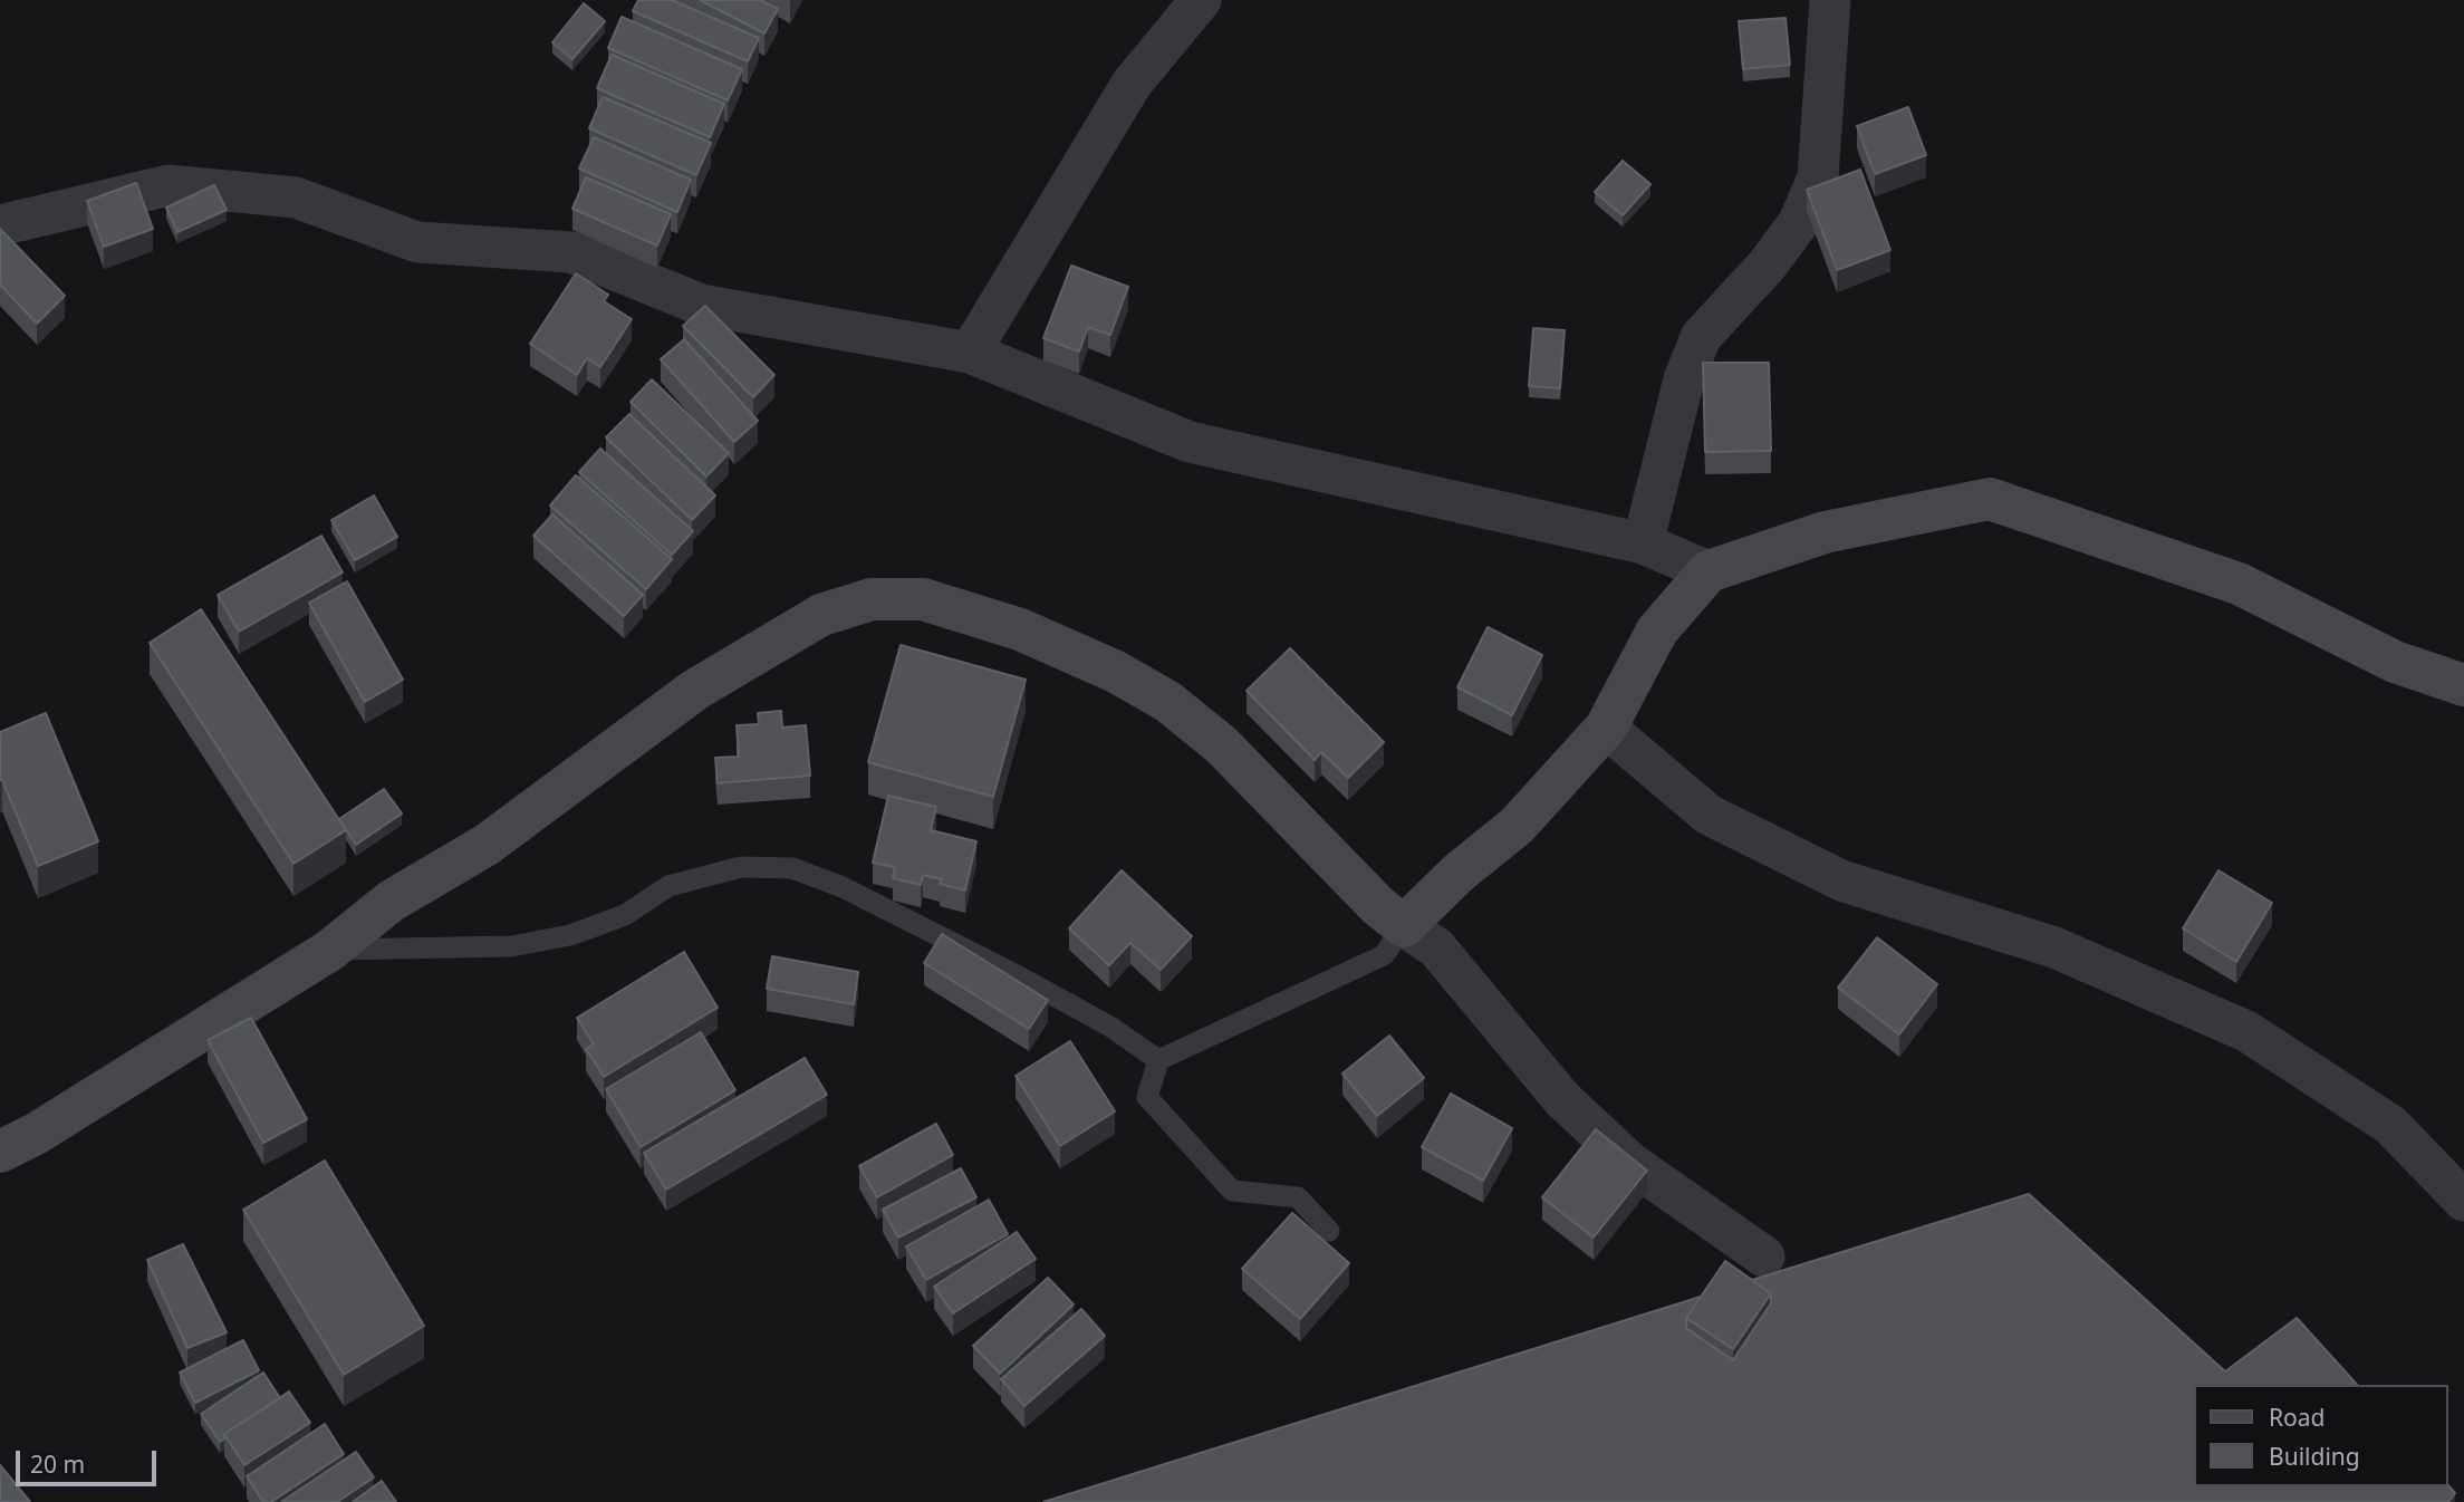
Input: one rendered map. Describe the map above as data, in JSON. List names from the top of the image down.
{
  "legend": ["Road", "Building"],
  "scale_bar": "20 m"
}
